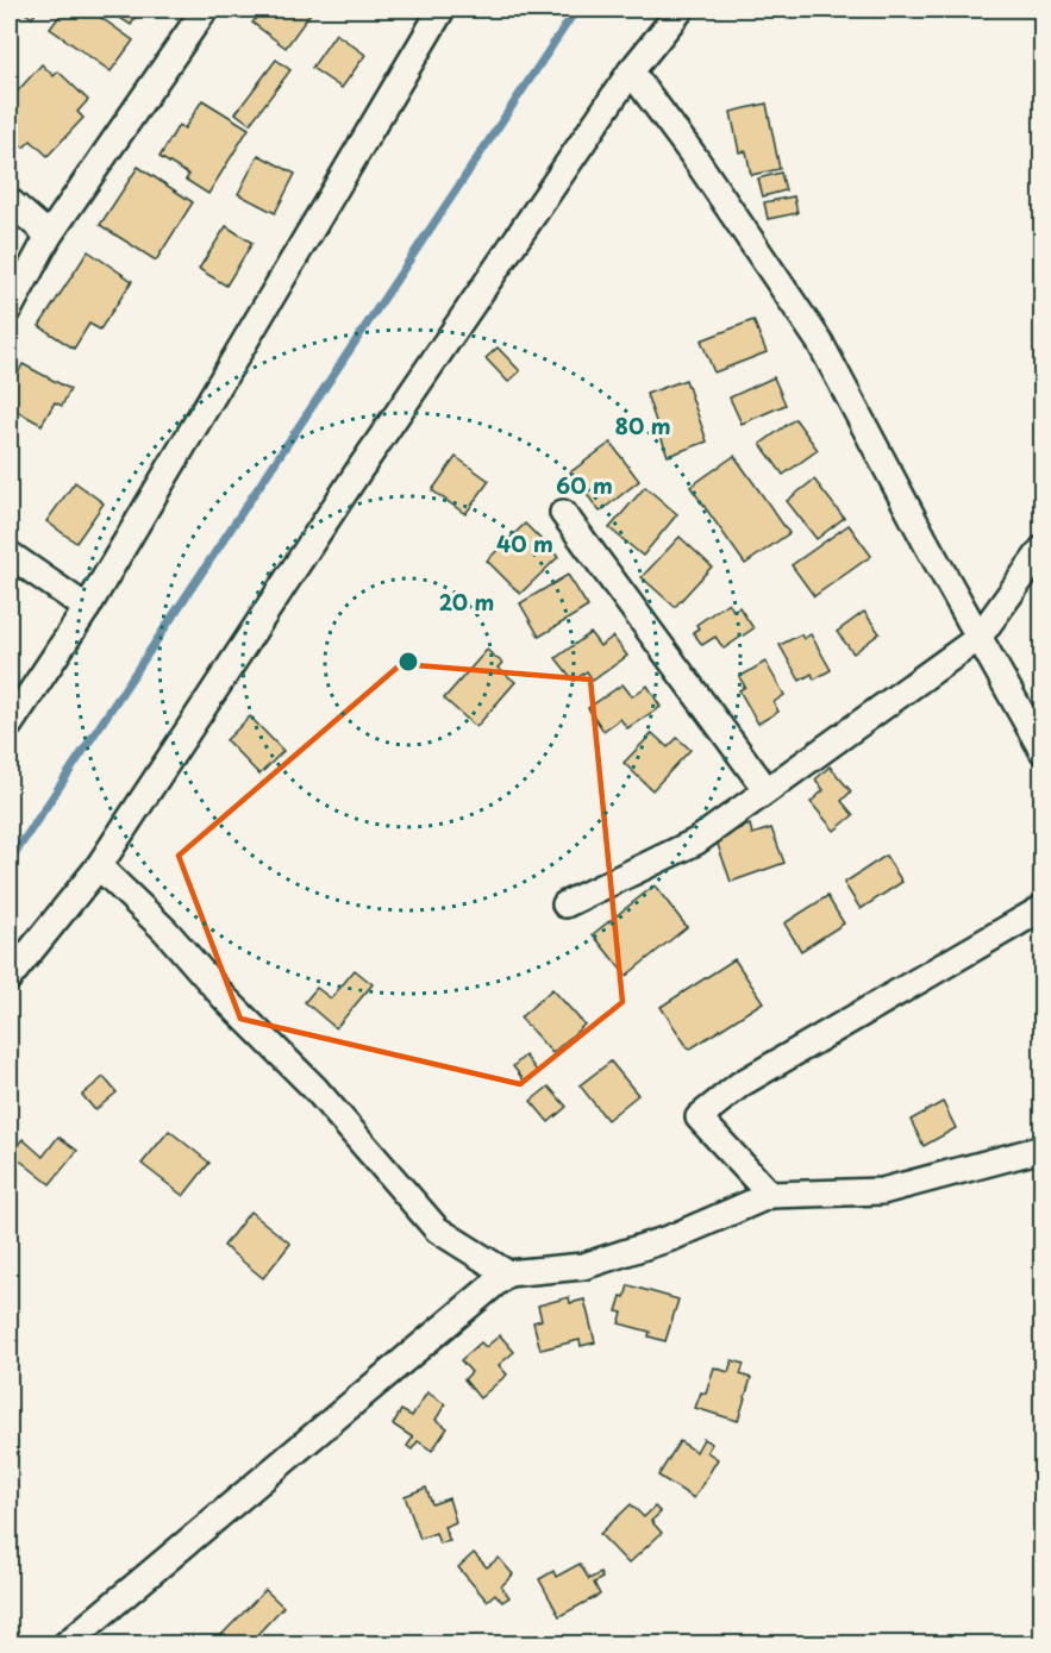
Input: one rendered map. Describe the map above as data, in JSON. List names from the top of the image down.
{
  "rings": [
    "80 m",
    "60 m",
    "40 m",
    "20 m"
  ]
}
